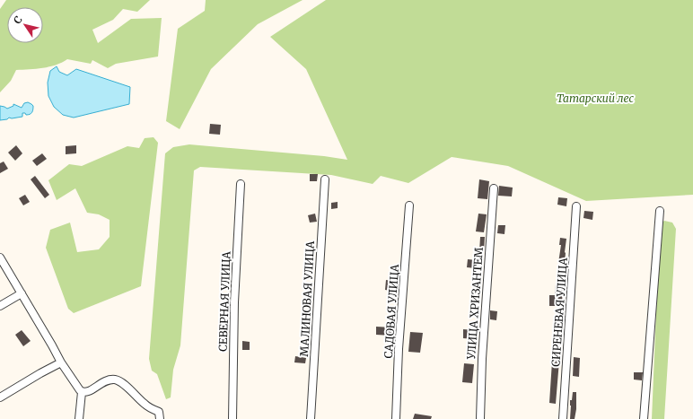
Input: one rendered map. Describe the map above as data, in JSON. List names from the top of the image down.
{
  "streets": {
    "street": [
      "МАЛИНОВАЯ УЛИЦА",
      "СЕВЕРНАЯ УЛИЦА",
      "УЛИЦА ХРИЗАНТЕМ",
      "САДОВАЯ УЛИЦА",
      "СИРЕНЕВАЯ УЛИЦА"
    ]
  },
  "parks": ["Татарский лес"],
  "north": "top left"
}
